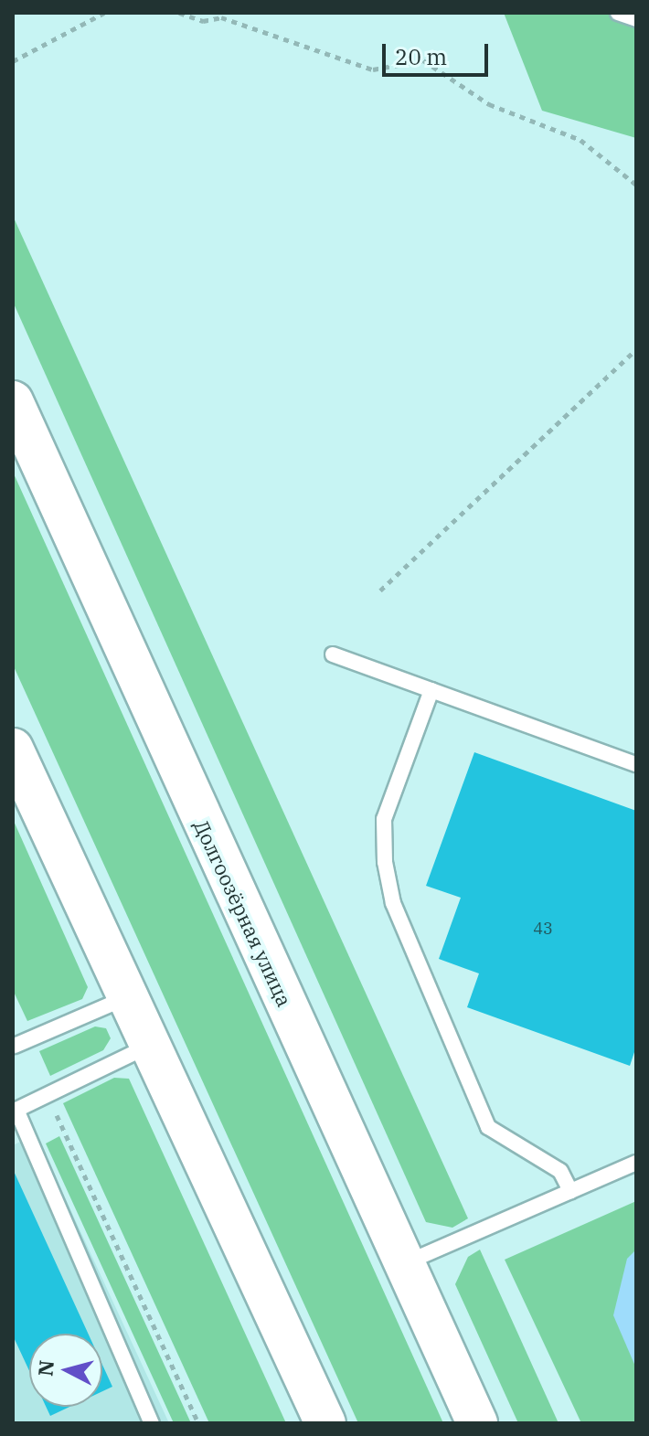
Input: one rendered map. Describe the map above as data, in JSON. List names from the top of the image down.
{
  "streets": {
    "main road": ["Долгоозёрная улица"]
  },
  "house_numbers": ["43"],
  "scale_bar": "20 m",
  "north": "left"
}
